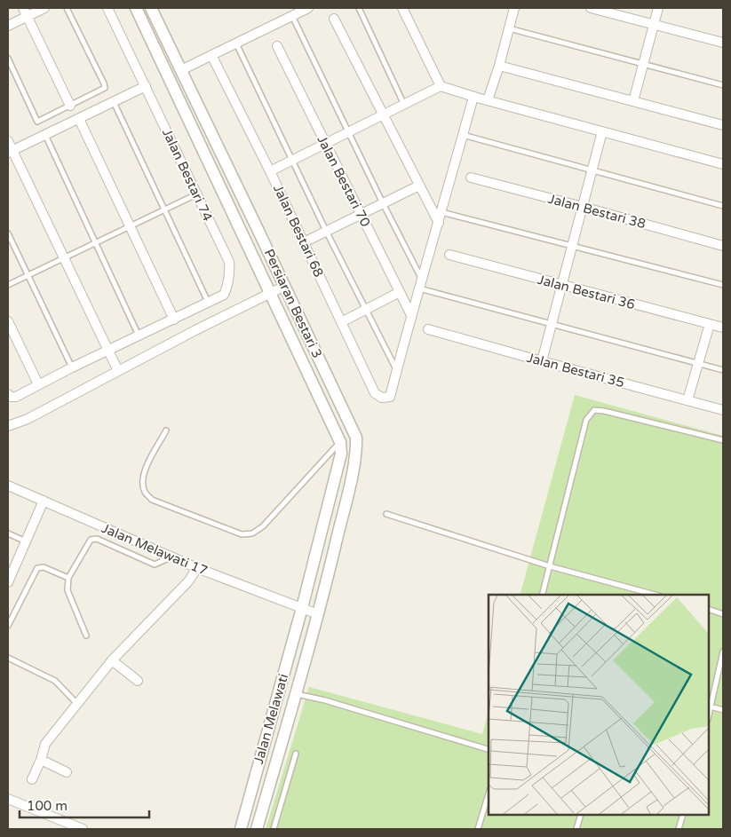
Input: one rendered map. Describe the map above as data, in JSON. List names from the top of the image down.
{
  "streets": {
    "street": [
      "Jalan Bestari 74",
      "Jalan Bestari 70",
      "Jalan Bestari 38",
      "Jalan Bestari 68",
      "Jalan Bestari 36",
      "Persiaran Bestari 3",
      "Jalan Bestari 35",
      "Jalan Melawati 17",
      "Jalan Melawati"
    ]
  },
  "crossings": [
    ["Persiaran Bestari 3", "Jalan Melawati 17"],
    ["Persiaran Bestari 3", "Jalan Melawati"],
    ["Jalan Melawati 17", "Jalan Melawati"]
  ],
  "scale_bar": "100 m"
}
